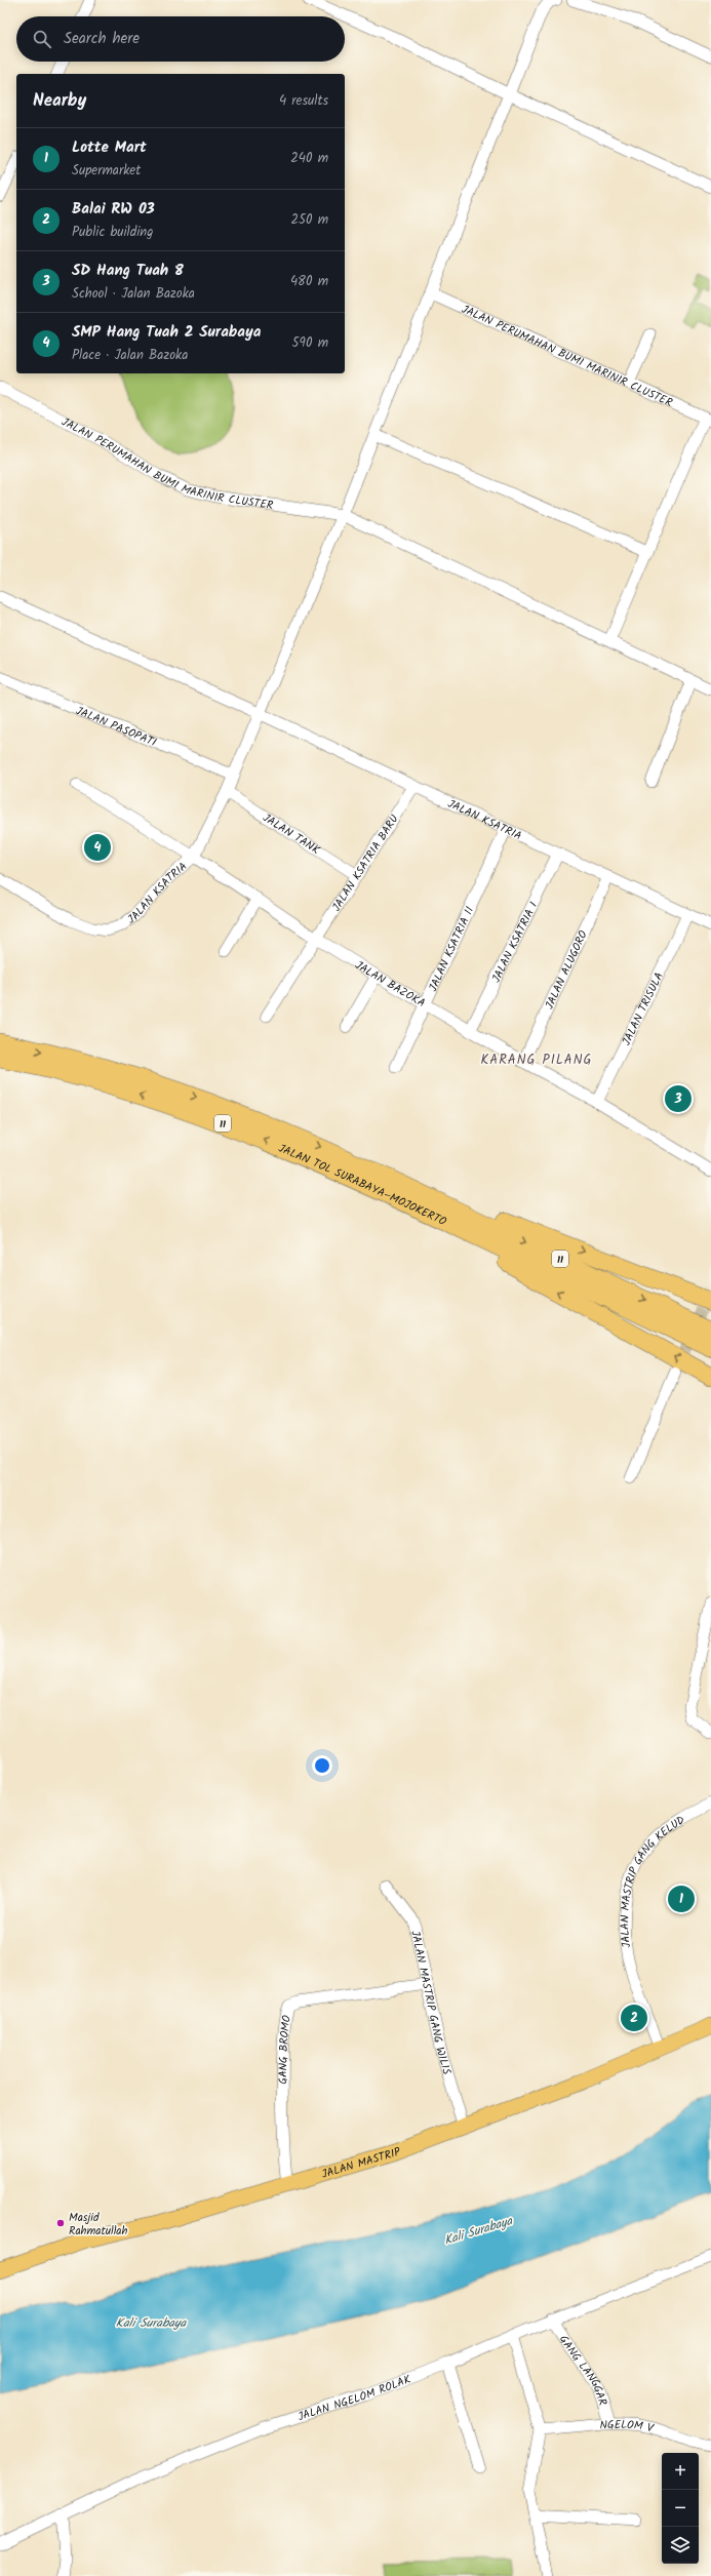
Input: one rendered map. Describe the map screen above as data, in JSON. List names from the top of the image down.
{
  "streets": {
    "highway": ["11", "JALAN TOL SURABAYA–MOJOKERTO"],
    "main road": ["JALAN MASTRIP"],
    "street": [
      "JALAN PERUMAHAN BUMI MARINIR CLUSTER",
      "JALAN PASOPATI",
      "JALAN KSATRIA",
      "JALAN TANK",
      "JALAN KSATRIA BARU",
      "JALAN KSATRIA I",
      "JALAN KSATRIA II",
      "JALAN ALUGORO",
      "JALAN BAZOKA",
      "JALAN TRISULA",
      "JALAN MASTRIP GANG KELUD",
      "JALAN MASTRIP GANG WILIS",
      "GANG BROMO",
      "GANG LANGGAR",
      "JALAN NGELOM ROLAK",
      "NGELOM V"
    ]
  },
  "crossings": [
    ["JALAN PASOPATI", "JALAN KSATRIA"],
    ["JALAN KSATRIA", "JALAN TANK"],
    ["JALAN KSATRIA", "JALAN KSATRIA BARU"],
    ["JALAN KSATRIA", "JALAN KSATRIA I"],
    ["JALAN KSATRIA", "JALAN KSATRIA II"],
    ["JALAN KSATRIA", "JALAN ALUGORO"],
    ["JALAN KSATRIA", "JALAN BAZOKA"],
    ["JALAN KSATRIA", "JALAN TRISULA"],
    ["JALAN TANK", "JALAN KSATRIA BARU"],
    ["JALAN KSATRIA BARU", "JALAN BAZOKA"],
    ["JALAN KSATRIA I", "JALAN BAZOKA"],
    ["JALAN KSATRIA II", "JALAN BAZOKA"],
    ["JALAN ALUGORO", "JALAN BAZOKA"],
    ["JALAN BAZOKA", "JALAN TRISULA"],
    ["JALAN MASTRIP GANG KELUD", "JALAN MASTRIP"],
    ["JALAN MASTRIP GANG WILIS", "GANG BROMO"],
    ["JALAN MASTRIP GANG WILIS", "JALAN MASTRIP"],
    ["GANG BROMO", "JALAN MASTRIP"],
    ["GANG LANGGAR", "JALAN NGELOM ROLAK"],
    ["GANG LANGGAR", "NGELOM V"]
  ],
  "districts": ["KARANG PILANG"],
  "water": ["Kali Surabaya"],
  "places": ["Masjid Rahmatullah"],
  "page": {
    "search": "Search here",
    "heading": ["Nearby", "4 results"],
    "list": [
      {
        "mark": "1",
        "name": "Lotte Mart",
        "note": "Supermarket",
        "value": "240 m"
      },
      {
        "mark": "2",
        "name": "Balai RW 03",
        "note": "Public building",
        "value": "250 m"
      },
      {
        "mark": "3",
        "name": "SD Hang Tuah 8",
        "note": "School · Jalan Bazoka",
        "value": "480 m"
      },
      {
        "mark": "4",
        "name": "SMP Hang Tuah 2 Surabaya",
        "note": "Place · Jalan Bazoka",
        "value": "590 m"
      }
    ],
    "pins": [
      "4",
      "3",
      "1",
      "2"
    ],
    "map_buttons": ["+", "−"]
  }
}
